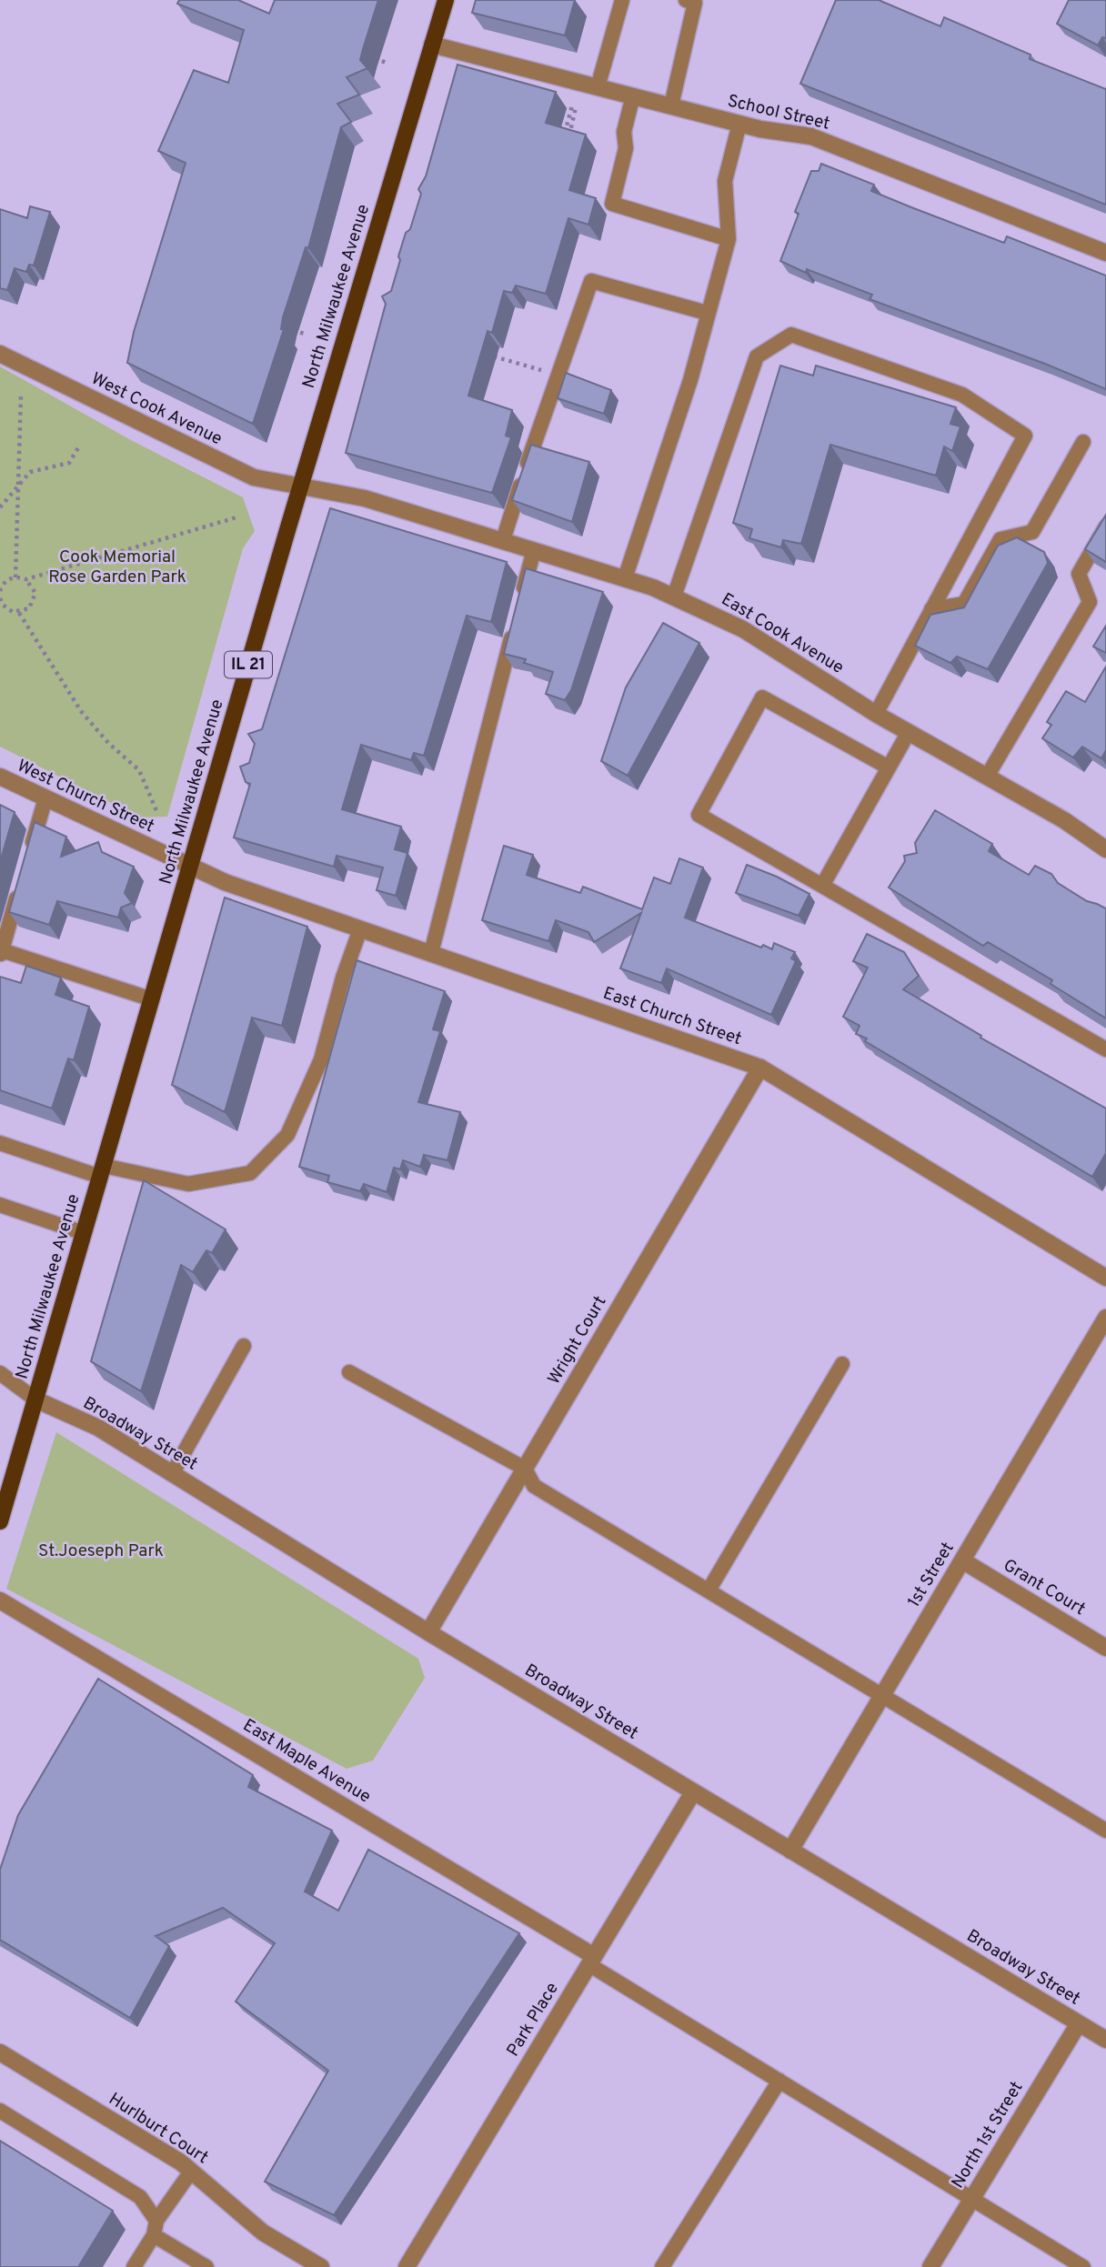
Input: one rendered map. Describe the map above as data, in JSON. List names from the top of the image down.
{
  "streets": {
    "main road": ["North Milwaukee Avenue", "IL 21"],
    "street": [
      "School Street",
      "West Cook Avenue",
      "East Cook Avenue",
      "West Church Street",
      "East Church Street",
      "Wright Court",
      "Broadway Street",
      "1st Street",
      "Grant Court",
      "East Maple Avenue",
      "Park Place",
      "Hurlburt Court",
      "North 1st Street"
    ]
  },
  "crossings": [
    ["School Street", "North Milwaukee Avenue"],
    ["North Milwaukee Avenue", "West Cook Avenue"],
    ["North Milwaukee Avenue", "East Cook Avenue"],
    ["North Milwaukee Avenue", "West Church Street"],
    ["North Milwaukee Avenue", "East Church Street"],
    ["North Milwaukee Avenue", "Broadway Street"],
    ["West Cook Avenue", "East Cook Avenue"],
    ["West Church Street", "East Church Street"],
    ["East Church Street", "Wright Court"],
    ["Wright Court", "Broadway Street"],
    ["Broadway Street", "1st Street"],
    ["Broadway Street", "Park Place"],
    ["Broadway Street", "North 1st Street"],
    ["1st Street", "Grant Court"],
    ["East Maple Avenue", "Park Place"]
  ],
  "parks": ["Cook Memorial Rose Garden Park", "St.Joeseph Park"]
}
